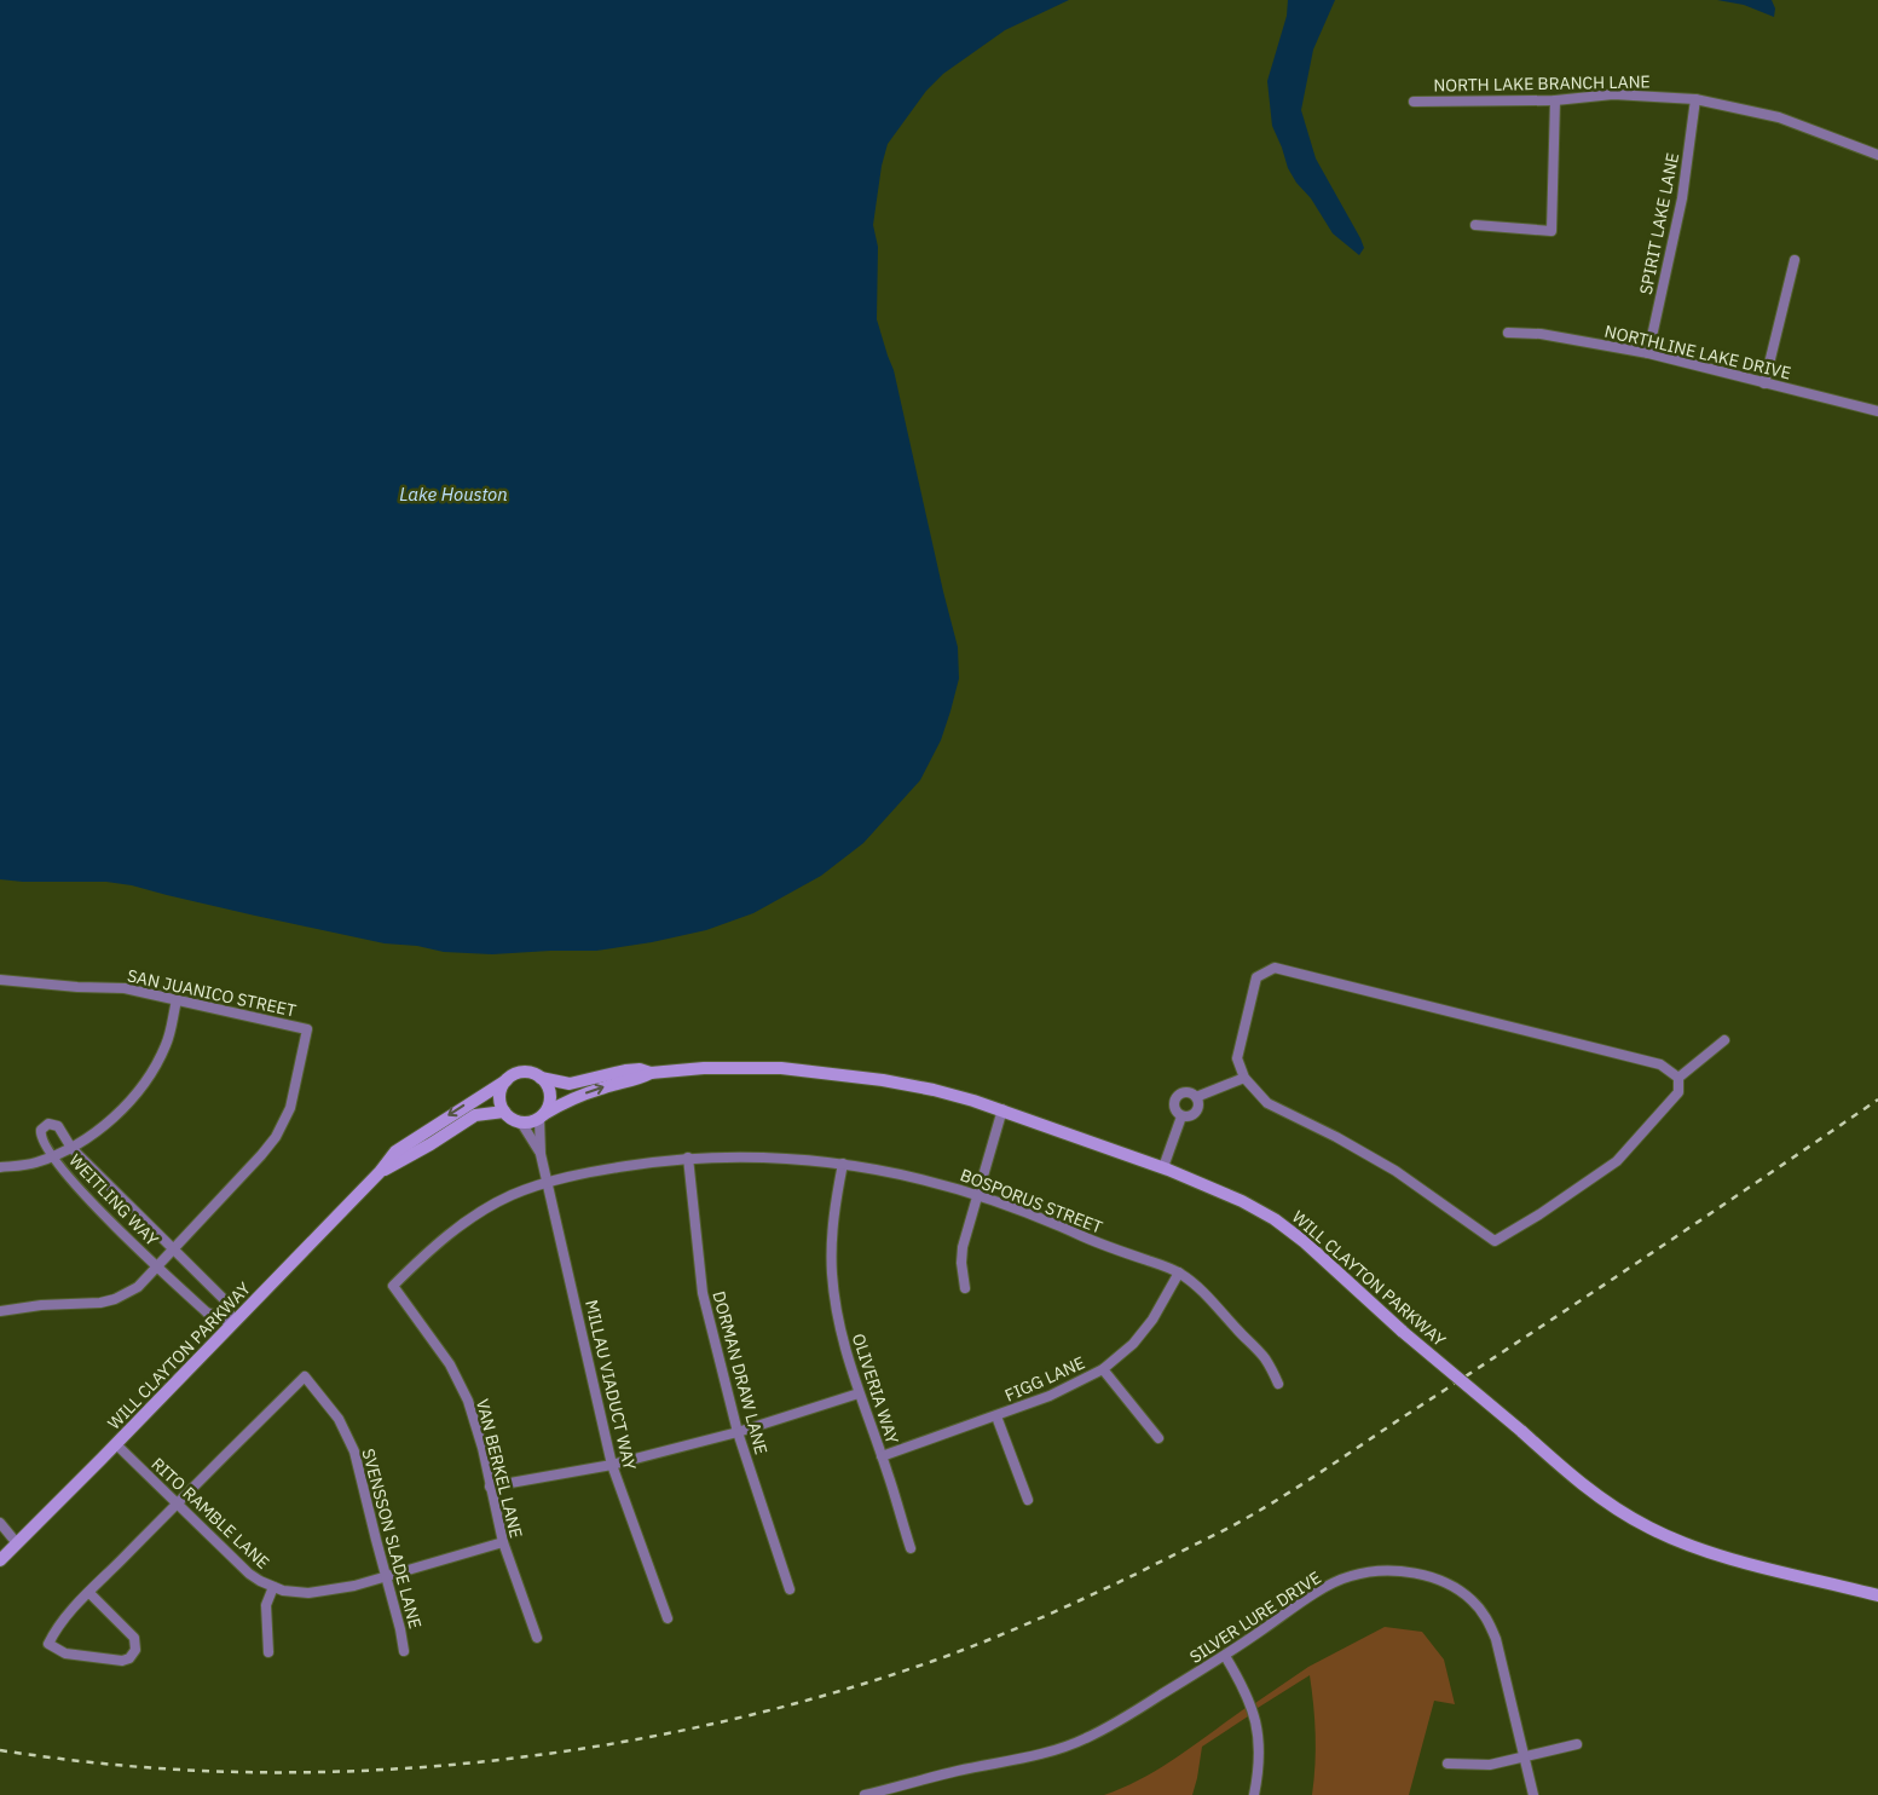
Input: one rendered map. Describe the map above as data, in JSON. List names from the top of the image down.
{
  "streets": {
    "street": [
      "NORTH LAKE BRANCH LANE",
      "SPIRIT LAKE LANE",
      "NORTHLINE LAKE DRIVE",
      "SAN JUANICO STREET",
      "WEITLING WAY",
      "BOSPORUS STREET",
      "WILL CLAYTON PARKWAY",
      "DORMAN DRAW LANE",
      "FIGG LANE",
      "MILLAU VIADUCT WAY",
      "OLIVERIA WAY",
      "VAN BERKEL LANE",
      "RITO RAMBLE LANE",
      "SVENSSON SLADE LANE",
      "SILVER LURE DRIVE"
    ]
  },
  "crossings": [
    ["NORTH LAKE BRANCH LANE", "SPIRIT LAKE LANE"],
    ["SPIRIT LAKE LANE", "NORTHLINE LAKE DRIVE"],
    ["SAN JUANICO STREET", "WEITLING WAY"],
    ["WEITLING WAY", "WILL CLAYTON PARKWAY"],
    ["BOSPORUS STREET", "DORMAN DRAW LANE"],
    ["BOSPORUS STREET", "FIGG LANE"],
    ["BOSPORUS STREET", "MILLAU VIADUCT WAY"],
    ["BOSPORUS STREET", "OLIVERIA WAY"],
    ["BOSPORUS STREET", "VAN BERKEL LANE"],
    ["WILL CLAYTON PARKWAY", "MILLAU VIADUCT WAY"],
    ["WILL CLAYTON PARKWAY", "RITO RAMBLE LANE"],
    ["FIGG LANE", "OLIVERIA WAY"],
    ["VAN BERKEL LANE", "RITO RAMBLE LANE"],
    ["RITO RAMBLE LANE", "SVENSSON SLADE LANE"]
  ],
  "water": ["Lake Houston"]
}
